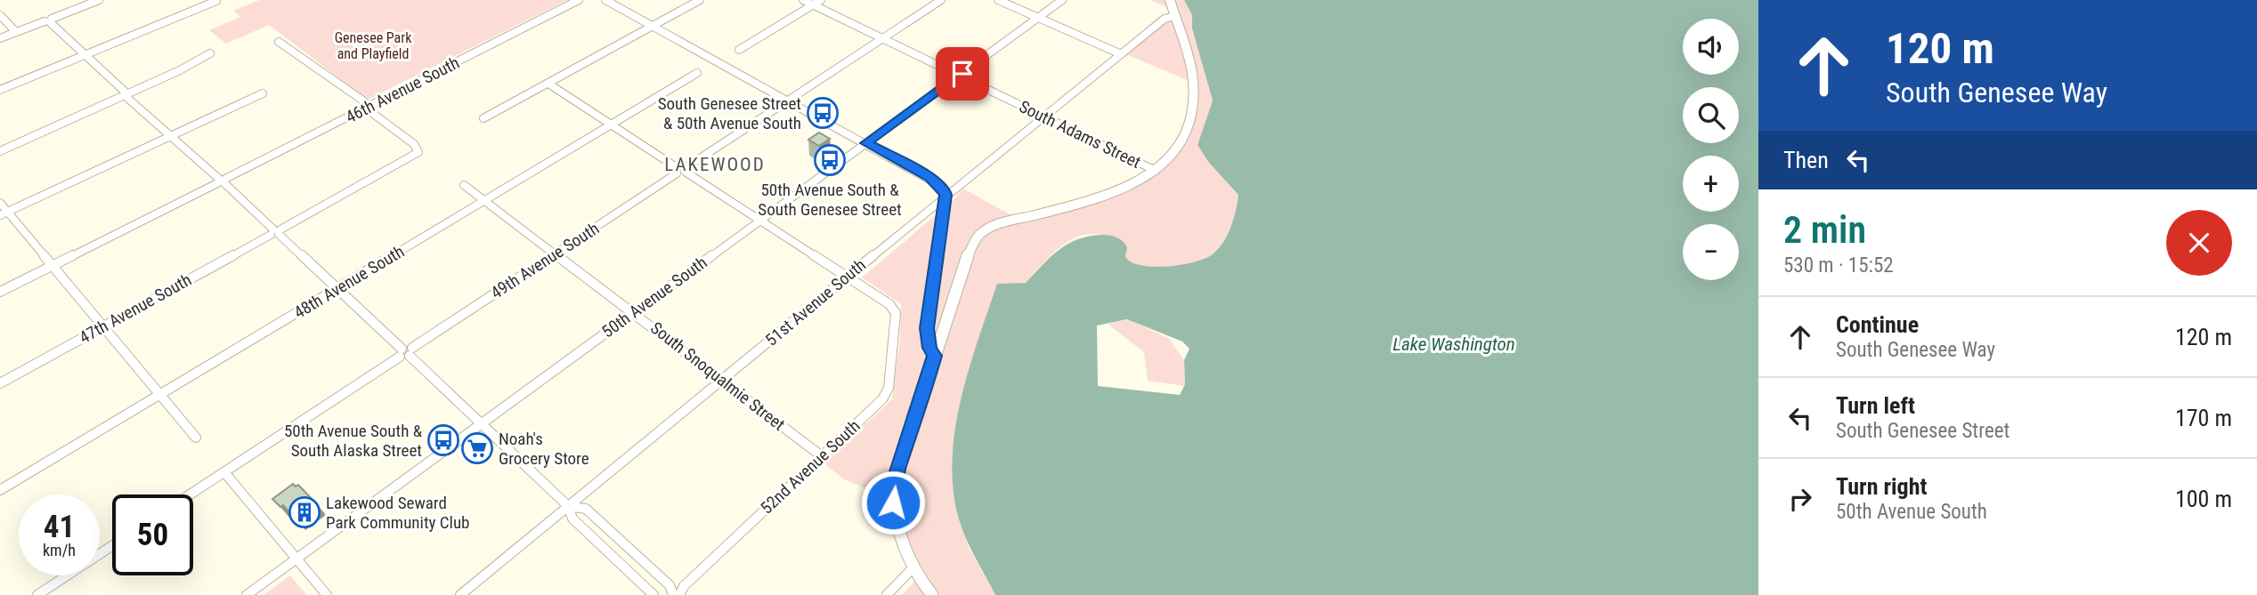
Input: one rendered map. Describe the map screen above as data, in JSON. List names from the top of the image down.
{
  "streets": {
    "street": [
      "46th Avenue South",
      "South Adams Street",
      "49th Avenue South",
      "48th Avenue South",
      "50th Avenue South",
      "51st Avenue South",
      "47th Avenue South",
      "South Snoqualmie Street",
      "52nd Avenue South"
    ]
  },
  "crossings": [
    ["46th Avenue South", "47th Avenue South"],
    ["South Adams Street", "49th Avenue South"],
    ["South Adams Street", "50th Avenue South"],
    ["South Adams Street", "51st Avenue South"],
    ["49th Avenue South", "South Snoqualmie Street"],
    ["48th Avenue South", "South Snoqualmie Street"],
    ["50th Avenue South", "South Snoqualmie Street"],
    ["51st Avenue South", "South Snoqualmie Street"],
    ["51st Avenue South", "52nd Avenue South"],
    ["South Snoqualmie Street", "52nd Avenue South"]
  ],
  "districts": ["LAKEWOOD"],
  "water": ["Lake Washington"],
  "parks": ["Genesee Park and Playfield"],
  "places": {
    "bus stop": ["South Genesee Street & 50th Avenue South", "50th Avenue South & South Genesee Street", "50th Avenue South & South Alaska Street"],
    "supermarket": ["Noah's Grocery Store"],
    "building": ["Lakewood Seward Park Community Club"]
  },
  "page": {
    "turn": ["120 m", "South Genesee Way"],
    "map_buttons": ["+", "−"],
    "then": "Then",
    "heading": ["2 min", "530 m · 15:52"],
    "list": [
      {
        "name": "Continue",
        "note": "South Genesee Way",
        "value": "120 m"
      },
      {
        "name": "Turn left",
        "note": "South Genesee Street",
        "value": "170 m"
      },
      {
        "name": "Turn right",
        "note": "50th Avenue South",
        "value": "100 m"
      }
    ],
    "speed": "41 km/h",
    "limit": "50"
  }
}
